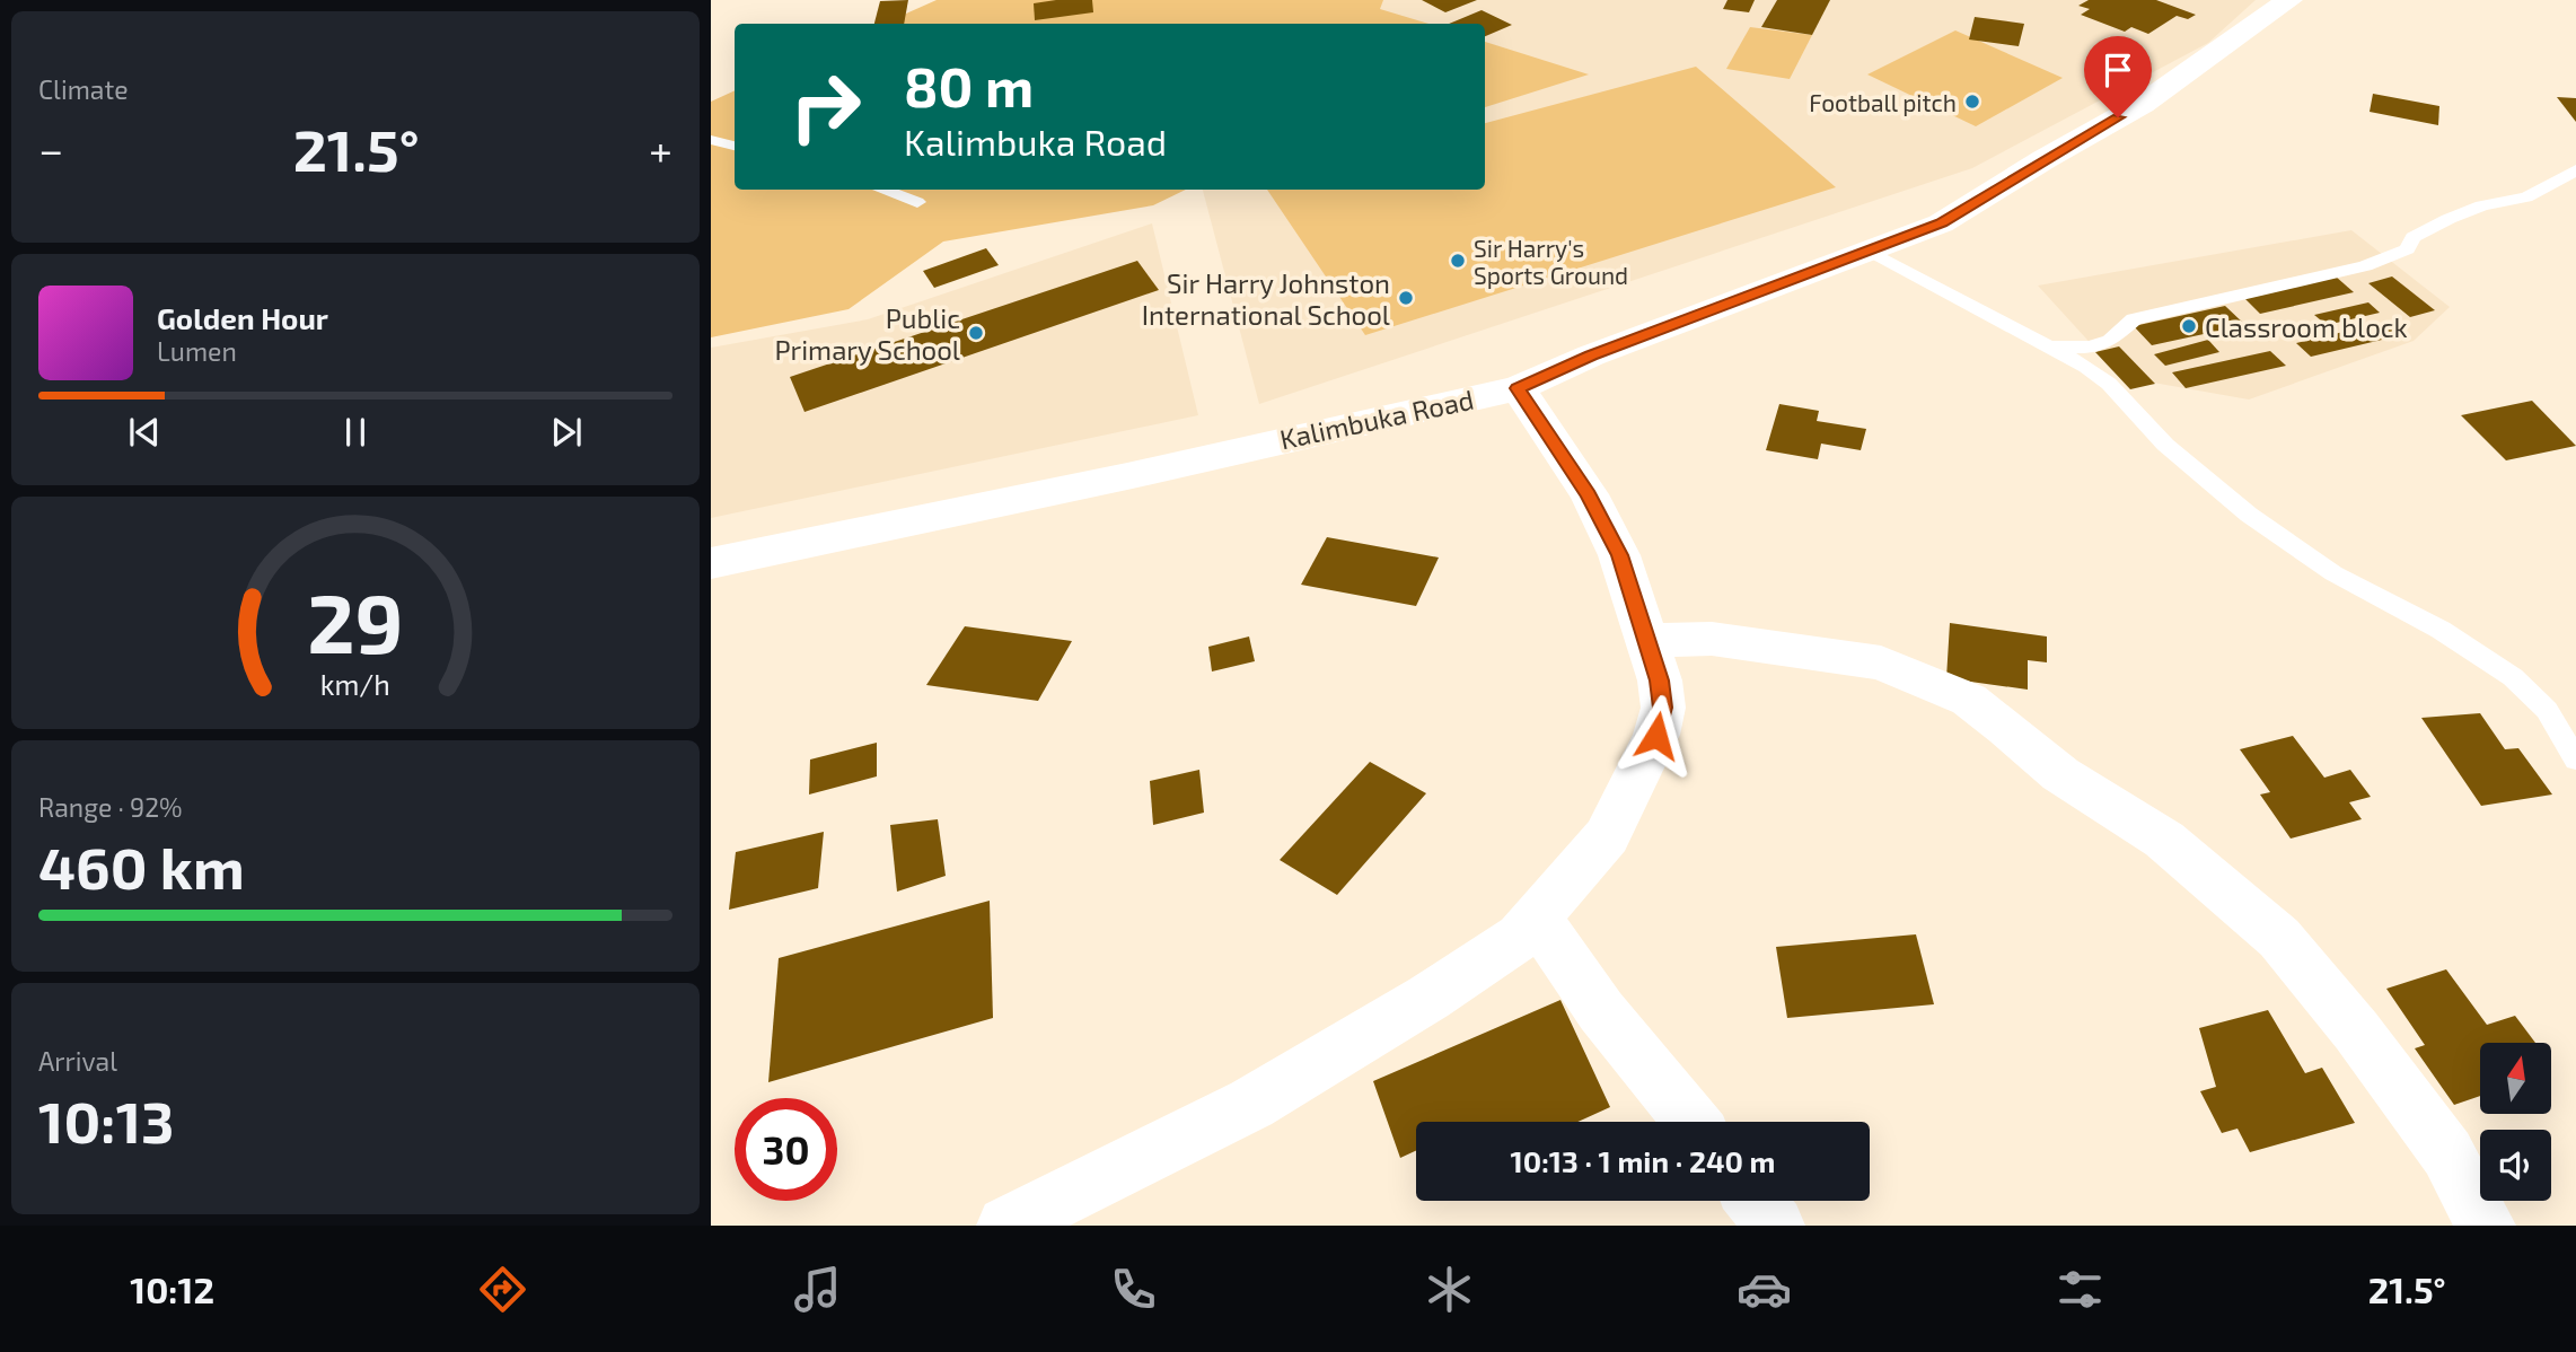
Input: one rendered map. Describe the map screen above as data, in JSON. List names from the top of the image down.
{
  "streets": {
    "street": ["Kalimbuka Road"]
  },
  "places": [
    "Football pitch",
    "Sir Harry's Sports Ground",
    "Sir Harry Johnston International School",
    "Classroom block",
    "Public Primary School"
  ],
  "north": "top",
  "page": {
    "tile": [
      "Climate",
      ["Range · 92%", "460 km"],
      ["Arrival", "10:13"]
    ],
    "turn": ["80 m", "Kalimbuka Road"],
    "heat": ["−", "21.5°", "+"],
    "song": ["Golden Hour", "Lumen"],
    "limit": "30",
    "trip": "10:13 · 1 min · 240 m",
    "tabs": ["10:12", "21.5°"],
    "gauge": ["29", "km/h"]
  }
}
